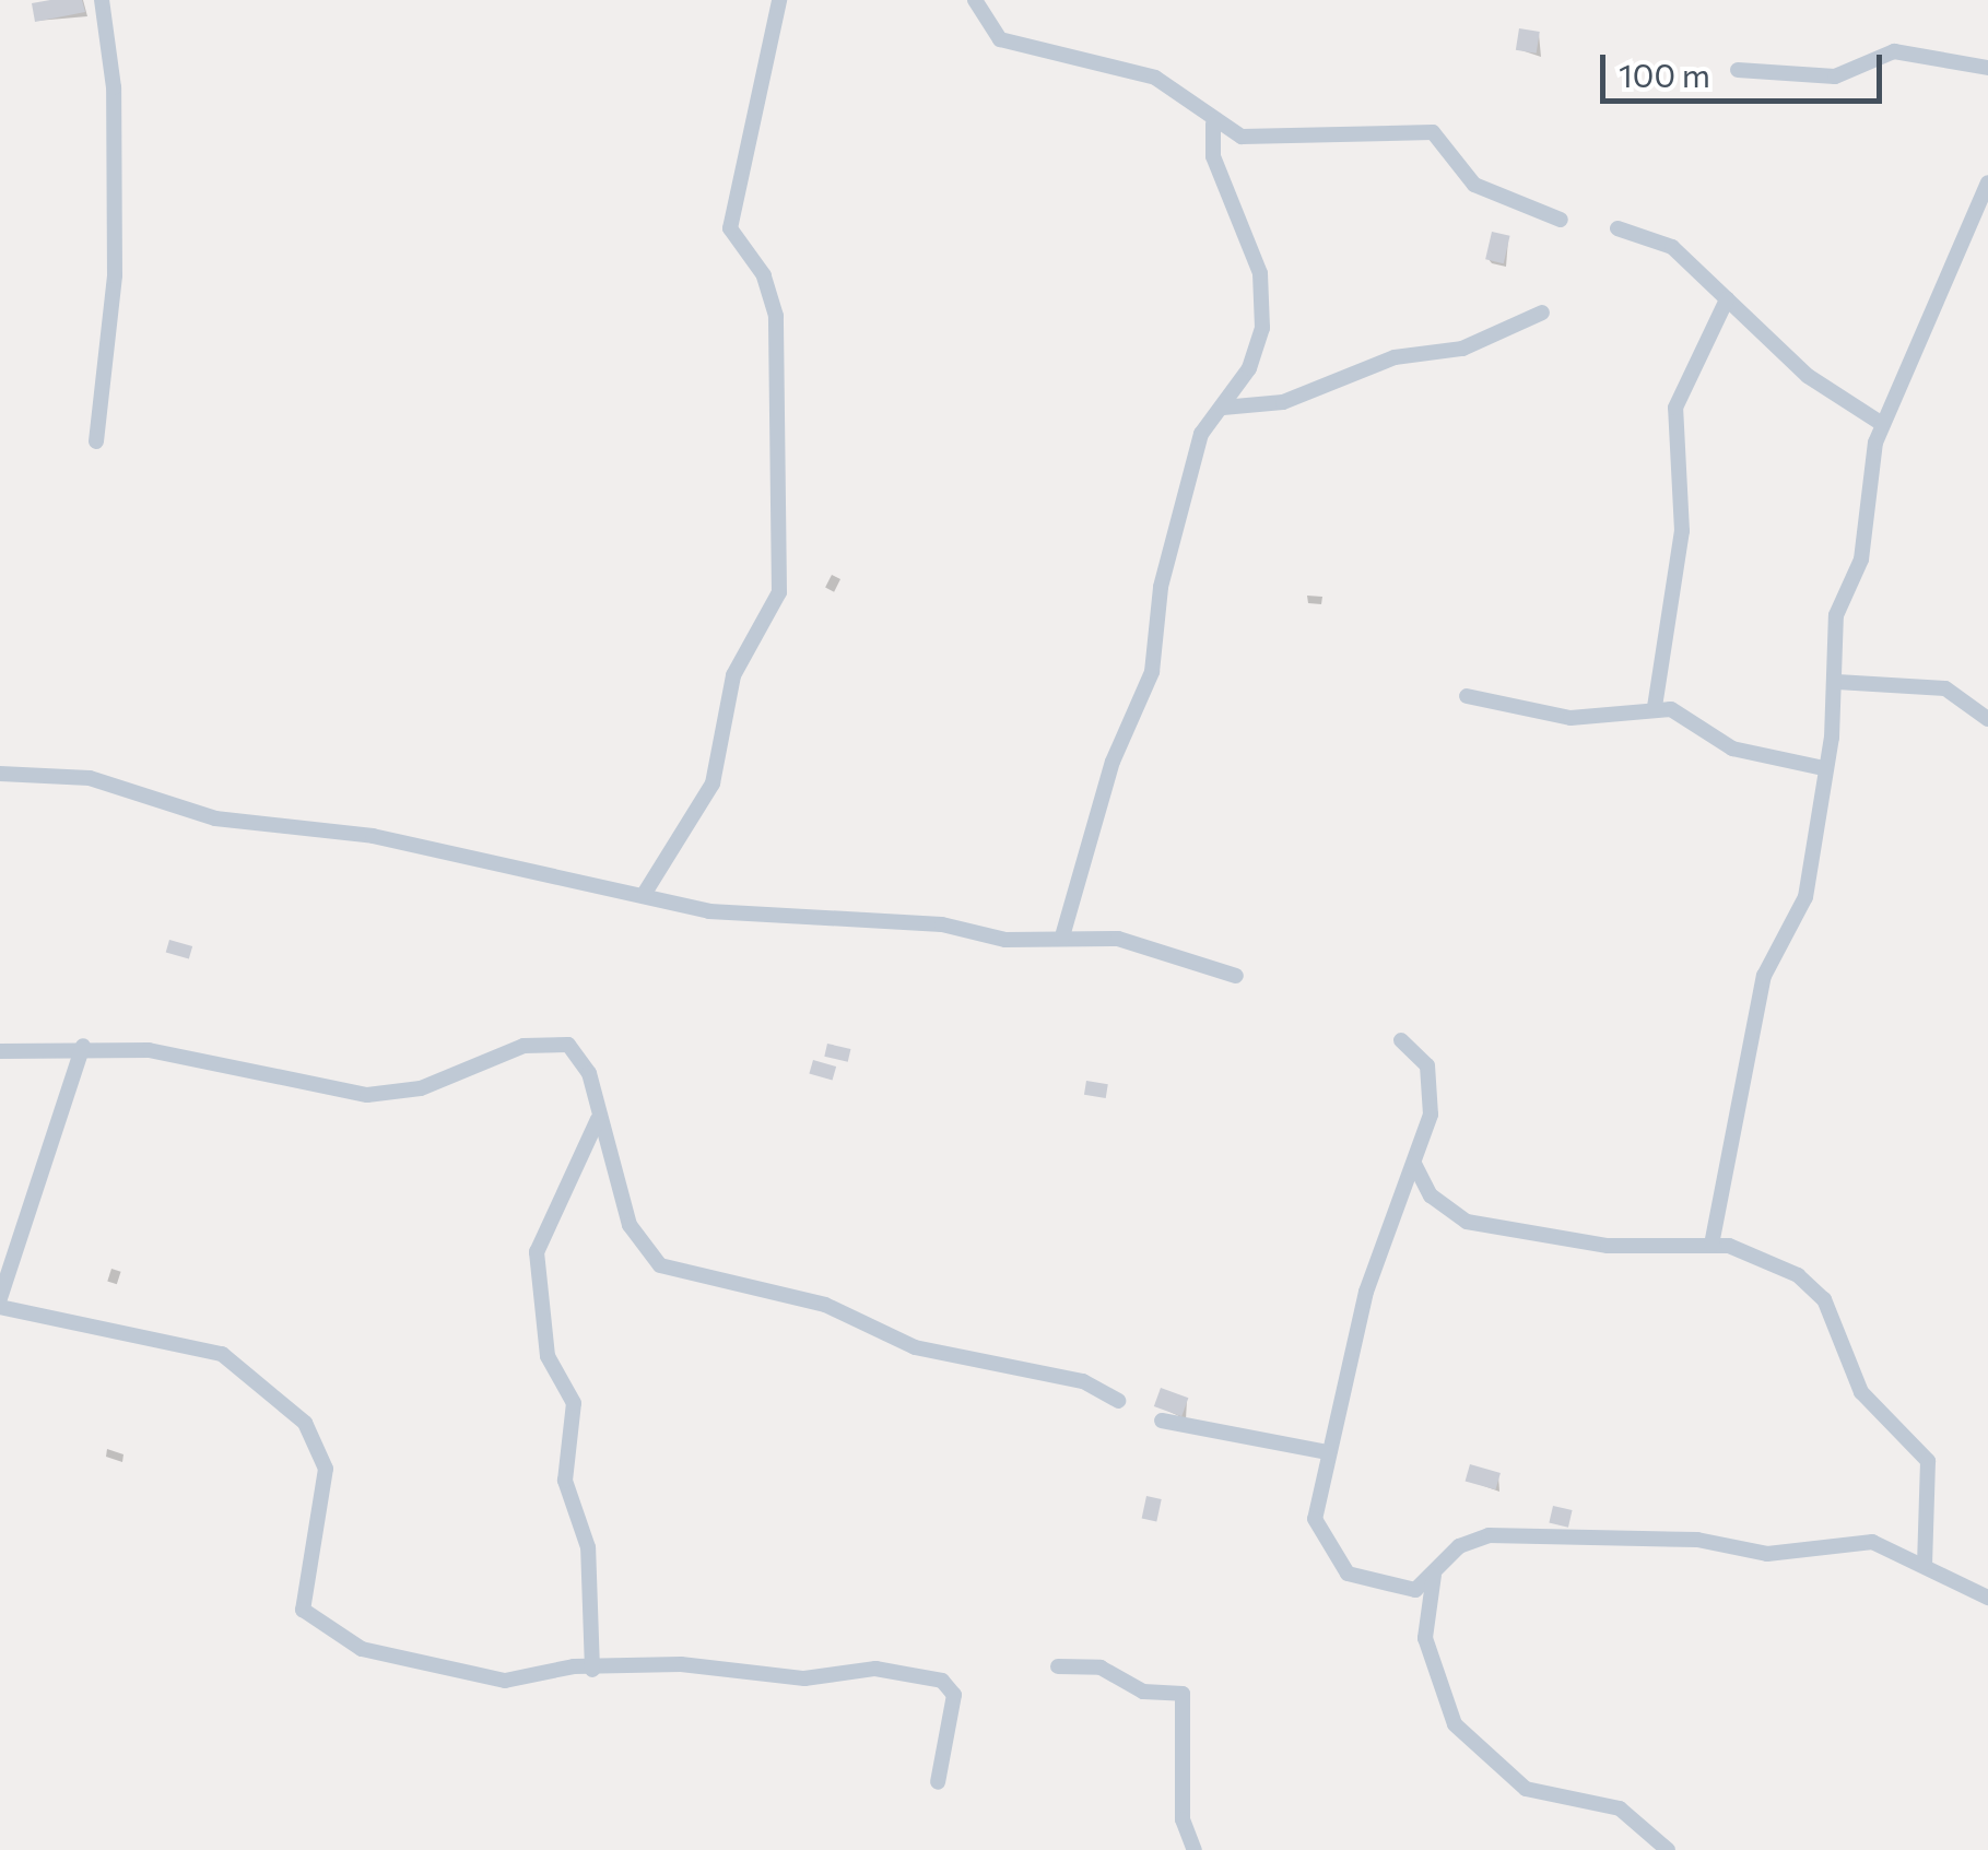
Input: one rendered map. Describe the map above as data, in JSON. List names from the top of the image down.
{
  "scale_bar": "100 m"
}
